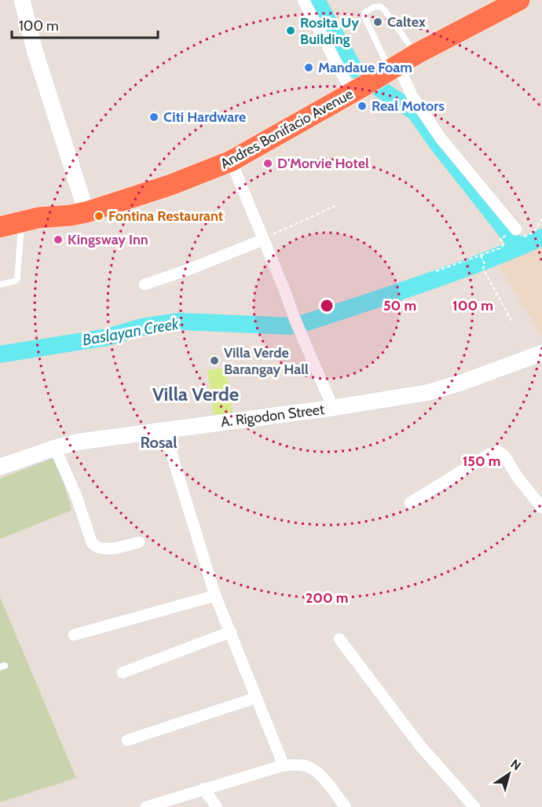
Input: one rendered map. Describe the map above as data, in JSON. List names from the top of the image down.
{
  "streets": {
    "highway": ["Andres Bonifacio Avenue"],
    "street": ["A. Rigodon Street"]
  },
  "districts": ["Villa Verde", "Rosal"],
  "water": ["Baslayan Creek"],
  "places": [
    "Caltex",
    "Rosita Uy Building",
    "Mandaue Foam",
    "Real Motors",
    "Citi Hardware",
    "D'Morvie Hotel",
    "Fontina Restaurant",
    "Kingsway Inn",
    "Villa Verde Barangay Hall"
  ],
  "scale_bar": "100 m",
  "north": "top right",
  "rings": [
    "50 m",
    "100 m",
    "150 m",
    "200 m"
  ]
}
